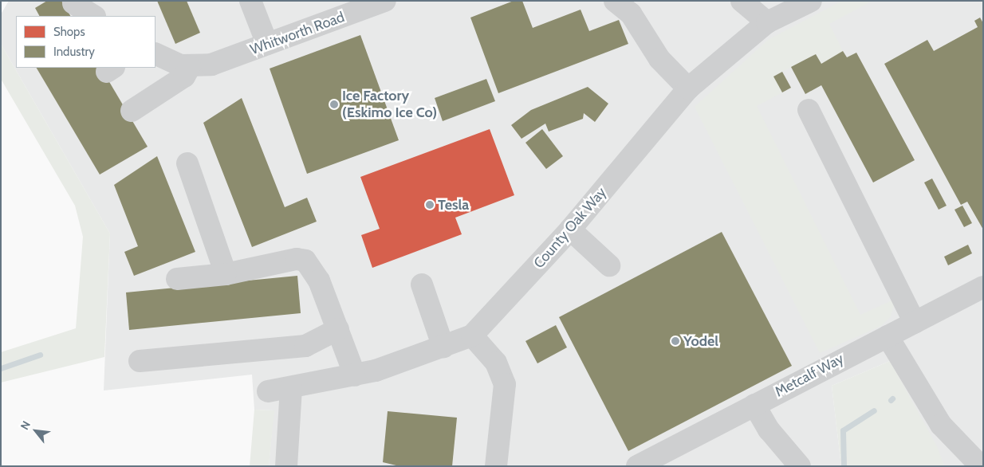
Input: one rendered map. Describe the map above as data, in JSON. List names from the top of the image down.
{
  "streets": {
    "street": ["Whitworth Road", "County Oak Way", "Metcalf Way"]
  },
  "places": ["Ice Factory (Eskimo Ice Co)", "Tesla", "Yodel"],
  "legend": ["Shops", "Industry"],
  "north": "top left"
}
